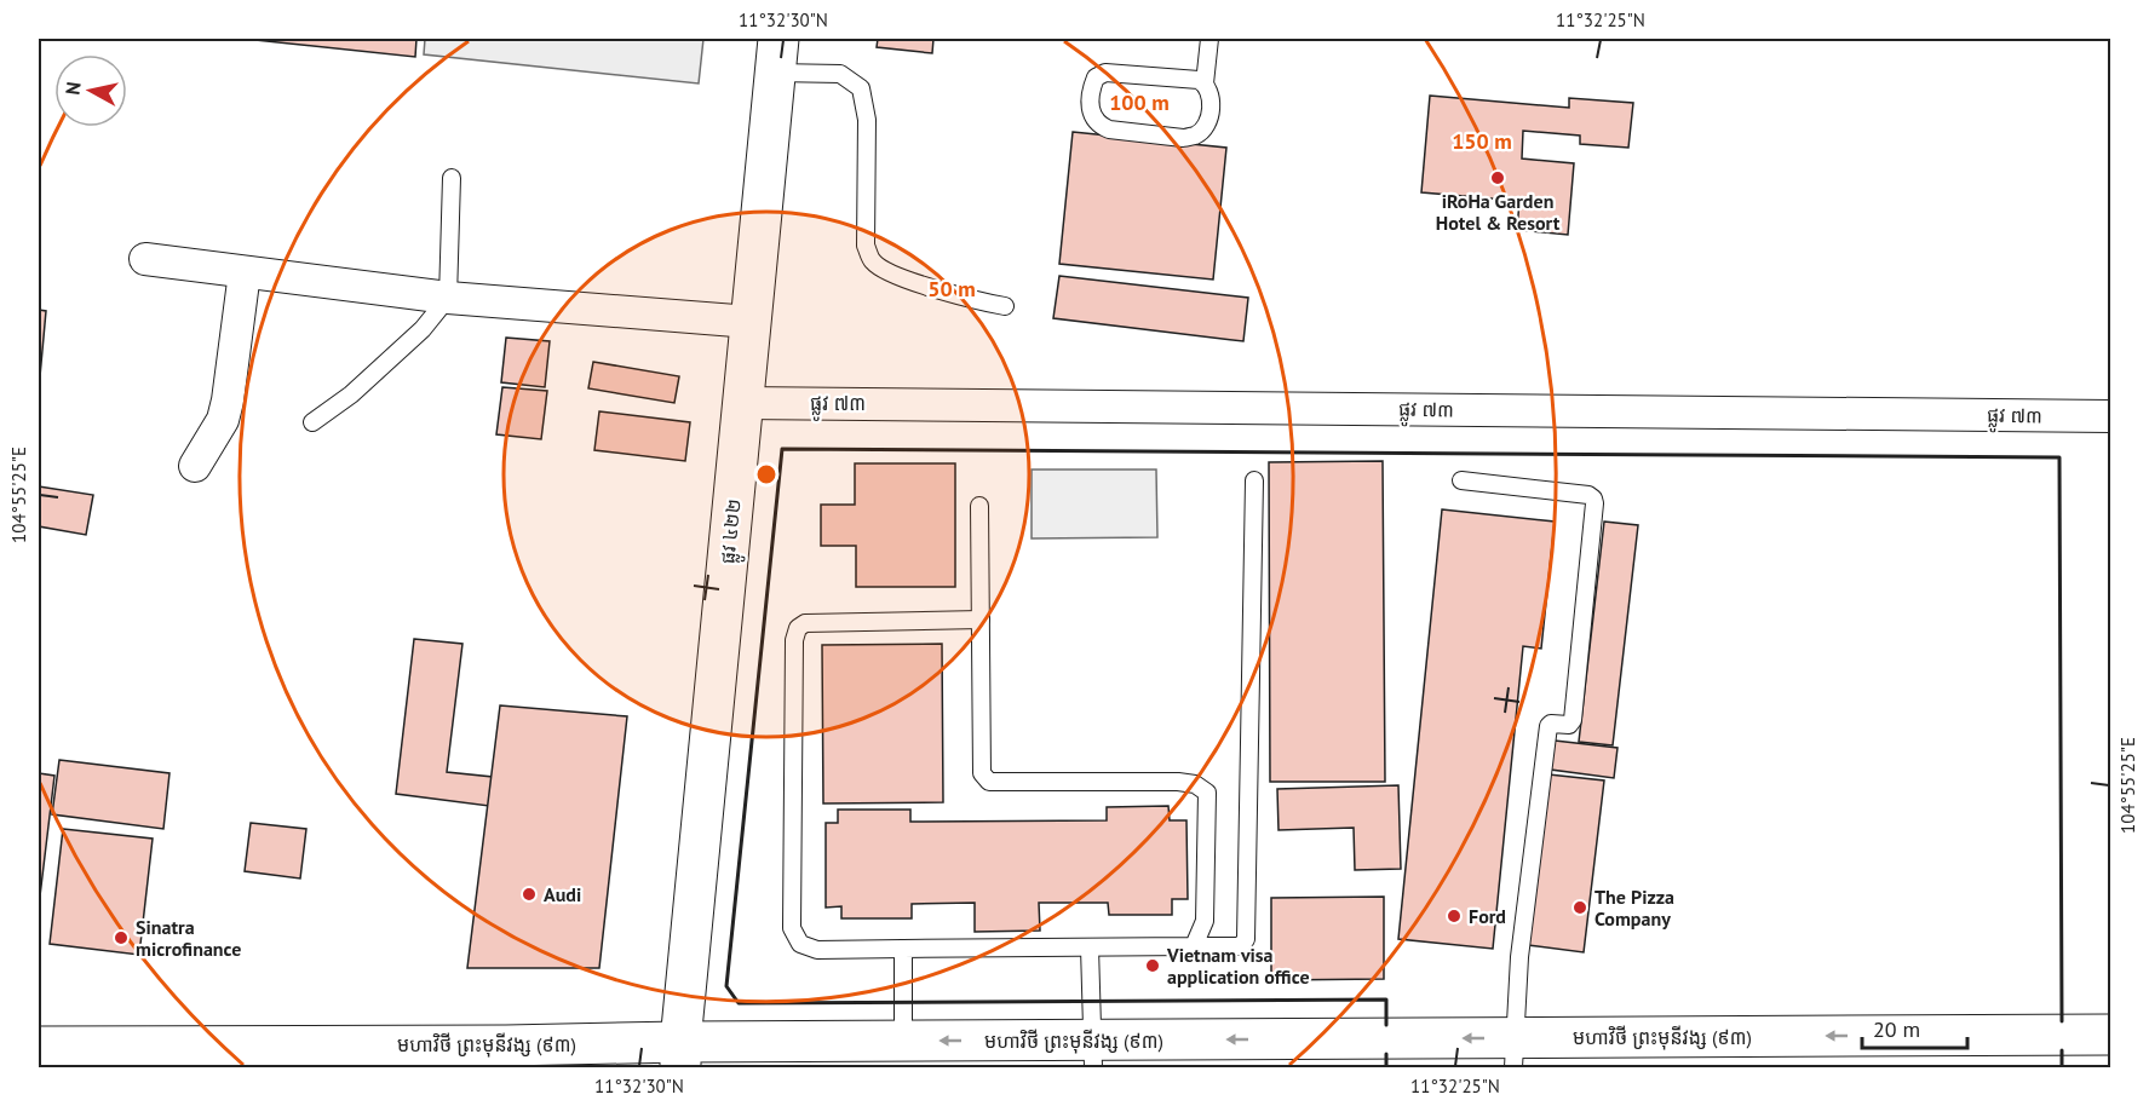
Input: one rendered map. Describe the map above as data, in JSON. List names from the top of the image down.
{
  "streets": {
    "main road": ["ផ្លូវ ៤២២", "មហាវិថី ព្រះមុនីវង្ស (៩៣)"],
    "street": ["ផ្លូវ ៧៣"]
  },
  "crossings": [
    ["ផ្លូវ ៧៣", "ផ្លូវ ៤២២"],
    ["ផ្លូវ ៤២២", "មហាវិថី ព្រះមុនីវង្ស (៩៣)"]
  ],
  "one_way": ["មហាវិថី ព្រះមុនីវង្ស (៩៣)"],
  "places": [
    "iRoHa Garden Hotel & Resort",
    "Audi",
    "The Pizza Company",
    "Ford",
    "Sinatra microfinance",
    "Vietnam visa application office"
  ],
  "scale_bar": "20 m",
  "north": "left",
  "coordinates": ["11°32'30\"N", "11°32'25\"N", "104°55'25\"E"],
  "rings": ["100 m", "150 m", "50 m"]
}
